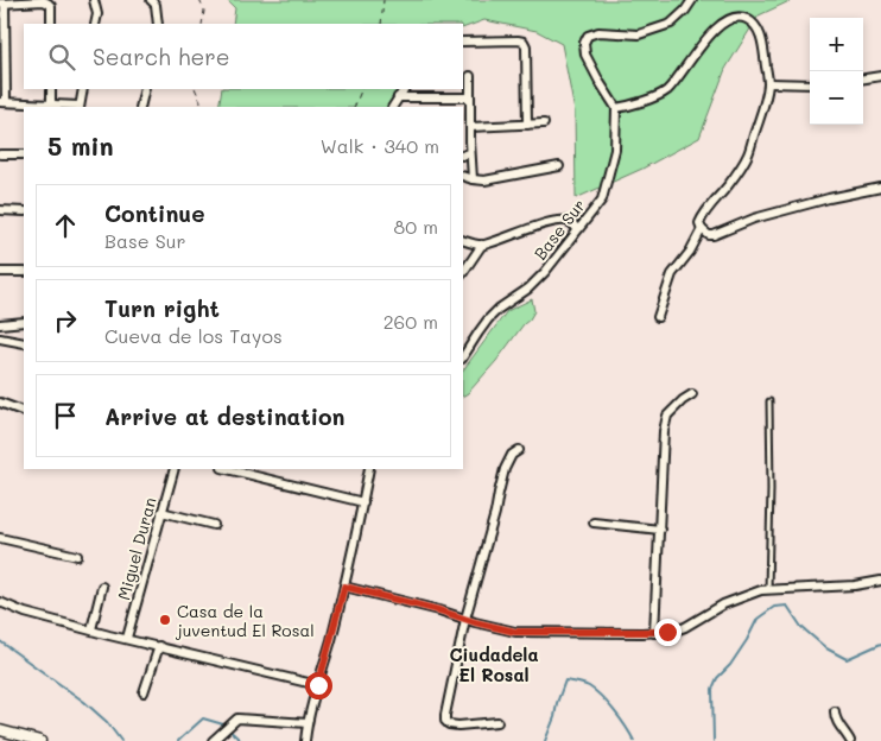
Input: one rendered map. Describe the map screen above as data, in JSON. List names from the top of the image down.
{
  "streets": {
    "street": ["Base Sur", "Miguel Duran"]
  },
  "districts": ["Ciudadela El Rosal"],
  "places": ["Casa de la juventud El Rosal"],
  "page": {
    "map_buttons": ["+", "−"],
    "search": "Search here",
    "heading": ["5 min", "Walk · 340 m"],
    "list": [
      ["Continue", "Base Sur", "80 m"],
      ["Turn right", "Cueva de los Tayos", "260 m"],
      "Arrive at destination"
    ]
  }
}
